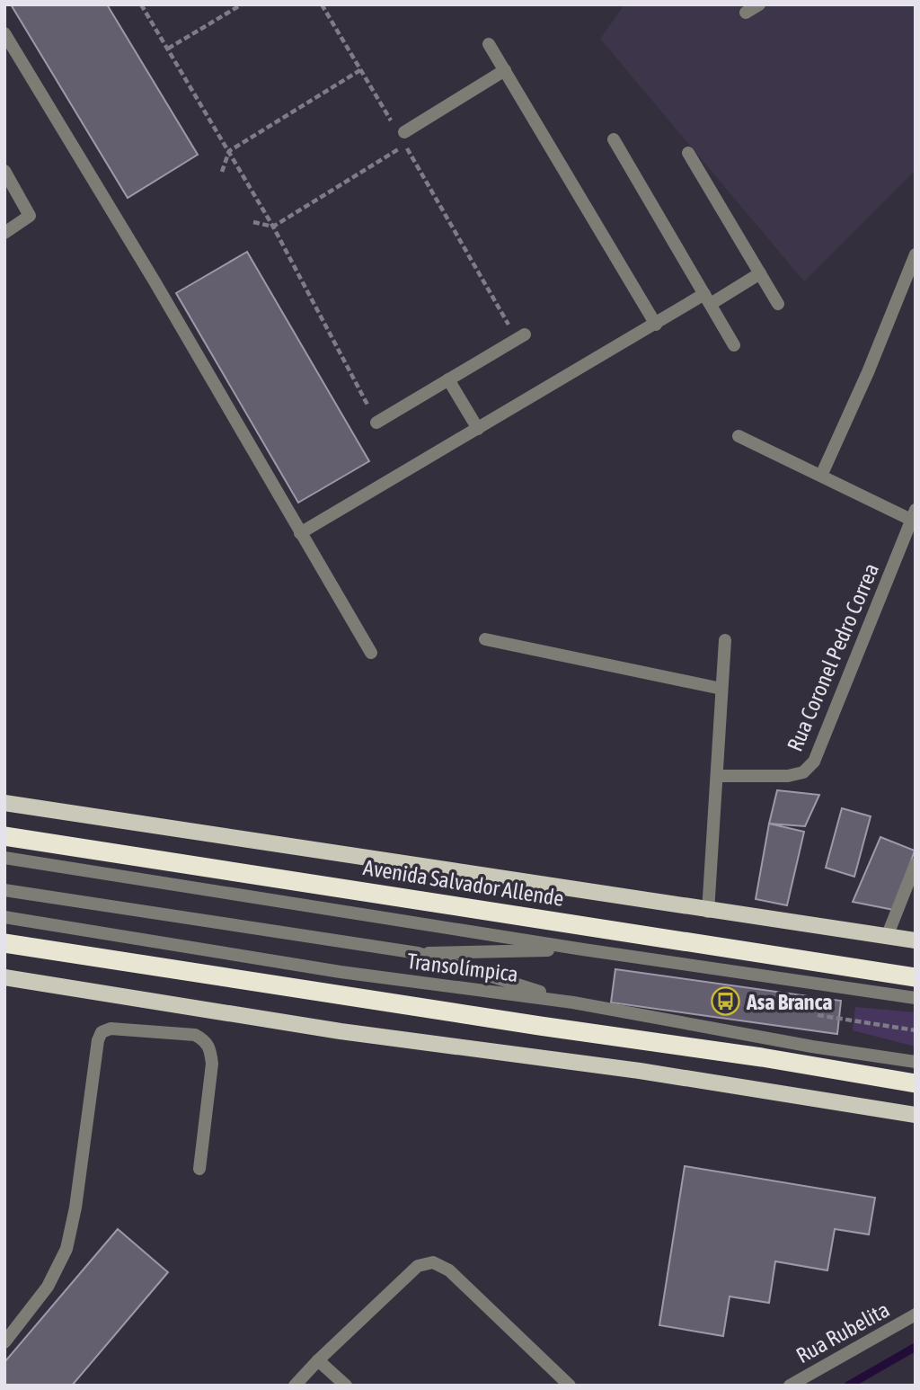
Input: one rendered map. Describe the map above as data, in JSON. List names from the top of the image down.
{
  "streets": {
    "highway": ["Avenida Salvador Allende"],
    "street": ["Rua Coronel Pedro Correa", "Transolímpica", "Rua Rubelita"]
  },
  "places": {
    "bus stop": ["Asa Branca"]
  }
}
